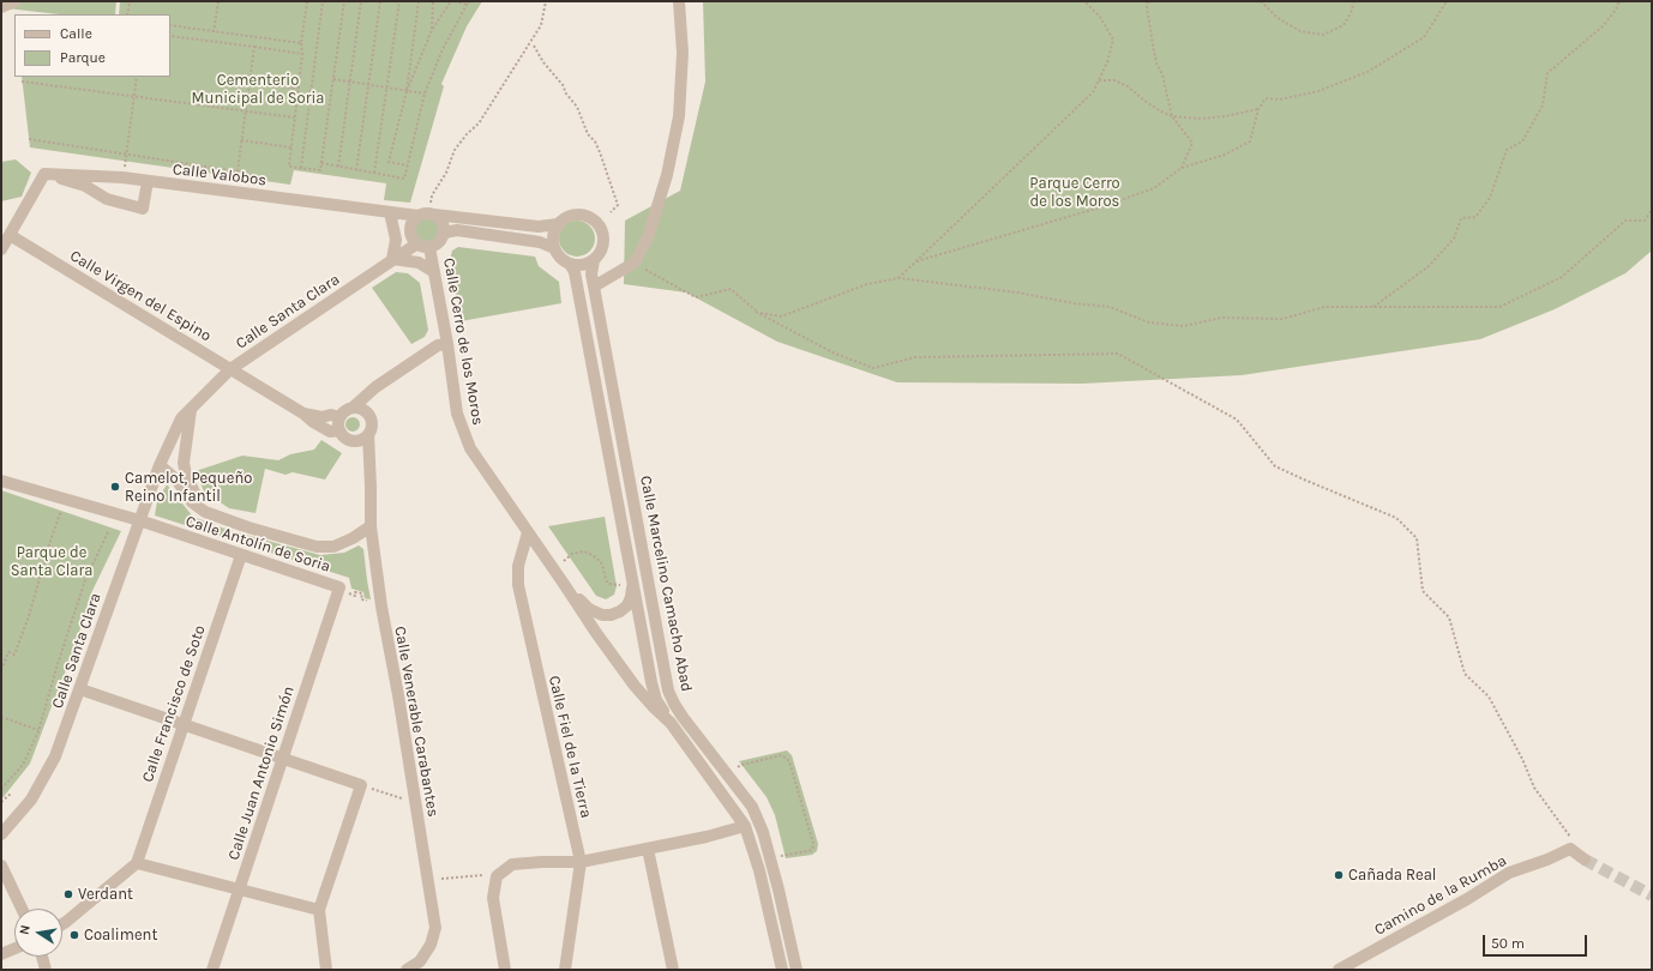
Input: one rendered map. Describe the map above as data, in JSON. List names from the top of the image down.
{
  "streets": {
    "street": [
      "Calle Valobos",
      "Calle Virgen del Espino",
      "Calle Santa Clara",
      "Calle Cerro de los Moros",
      "Calle Antolín de Soria",
      "Calle Marcelino Camacho Abad",
      "Calle Francisco de Soto",
      "Calle Venerable Carabantes",
      "Calle Fiel de la Tierra",
      "Calle Juan Antonio Simón",
      "Camino de la Rumba"
    ]
  },
  "crossings": [
    ["Calle Valobos", "Calle Santa Clara"],
    ["Calle Valobos", "Calle Cerro de los Moros"],
    ["Calle Valobos", "Calle Marcelino Camacho Abad"],
    ["Calle Virgen del Espino", "Calle Santa Clara"],
    ["Calle Virgen del Espino", "Calle Venerable Carabantes"],
    ["Calle Santa Clara", "Calle Cerro de los Moros"],
    ["Calle Santa Clara", "Calle Antolín de Soria"],
    ["Calle Cerro de los Moros", "Calle Marcelino Camacho Abad"],
    ["Calle Cerro de los Moros", "Calle Fiel de la Tierra"],
    ["Calle Antolín de Soria", "Calle Francisco de Soto"],
    ["Calle Antolín de Soria", "Calle Venerable Carabantes"],
    ["Calle Antolín de Soria", "Calle Juan Antonio Simón"]
  ],
  "parks": ["Cementerio Municipal de Soria", "Parque Cerro de los Moros", "Parque de Santa Clara"],
  "places": [
    "Camelot, Pequeño Reino Infantil",
    "Cañada Real",
    "Verdant",
    "Coaliment"
  ],
  "legend": ["Calle", "Parque"],
  "scale_bar": "50 m",
  "north": "left"
}
